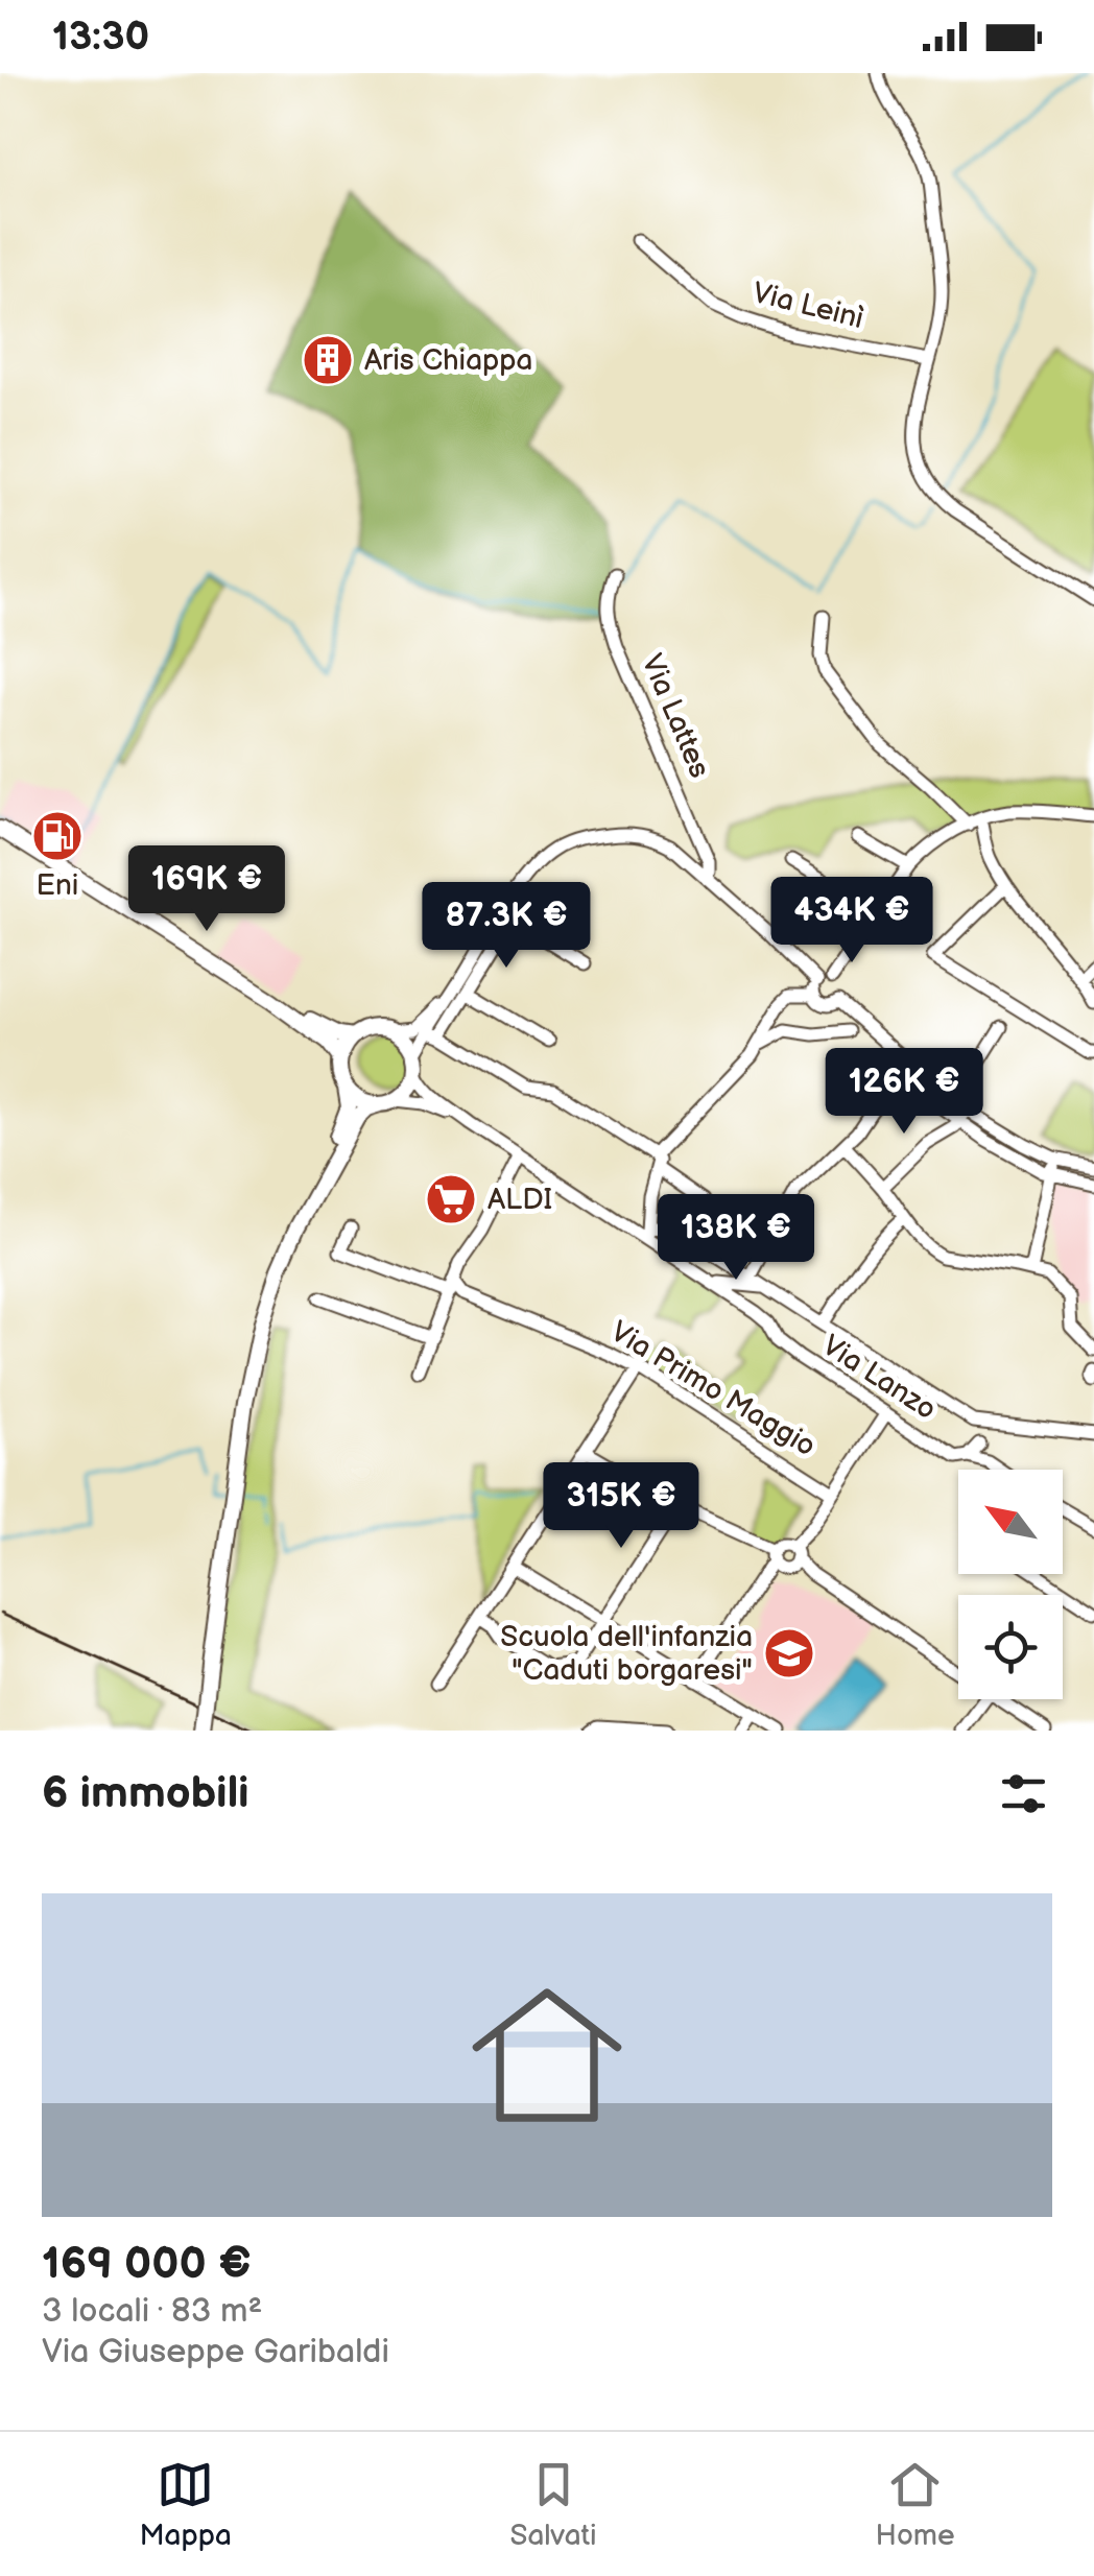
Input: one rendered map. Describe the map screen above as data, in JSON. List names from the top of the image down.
{
  "streets": {
    "street": [
      "Via Leinì",
      "Via Lattes",
      "Via Lanzo",
      "Via Primo Maggio"
    ]
  },
  "places": {
    "building": ["Aris Chiappa"],
    "fuel station": ["Eni"],
    "supermarket": ["ALDI"],
    "school or university": ["Scuola dell'infanzia \"Caduti borgaresi\""]
  },
  "north": "top left",
  "page": {
    "status": "13:30",
    "price": [
      "169K €",
      "434K €",
      "87.3K €",
      "126K €",
      "138K €",
      "315K €"
    ],
    "heading": "6 immobili",
    "list": [
      {
        "name": "169 000 €",
        "note": "3 locali · 83 m² · Via Giuseppe Garibaldi"
      }
    ],
    "tabs": ["Mappa", "Salvati", "Home"]
  }
}
